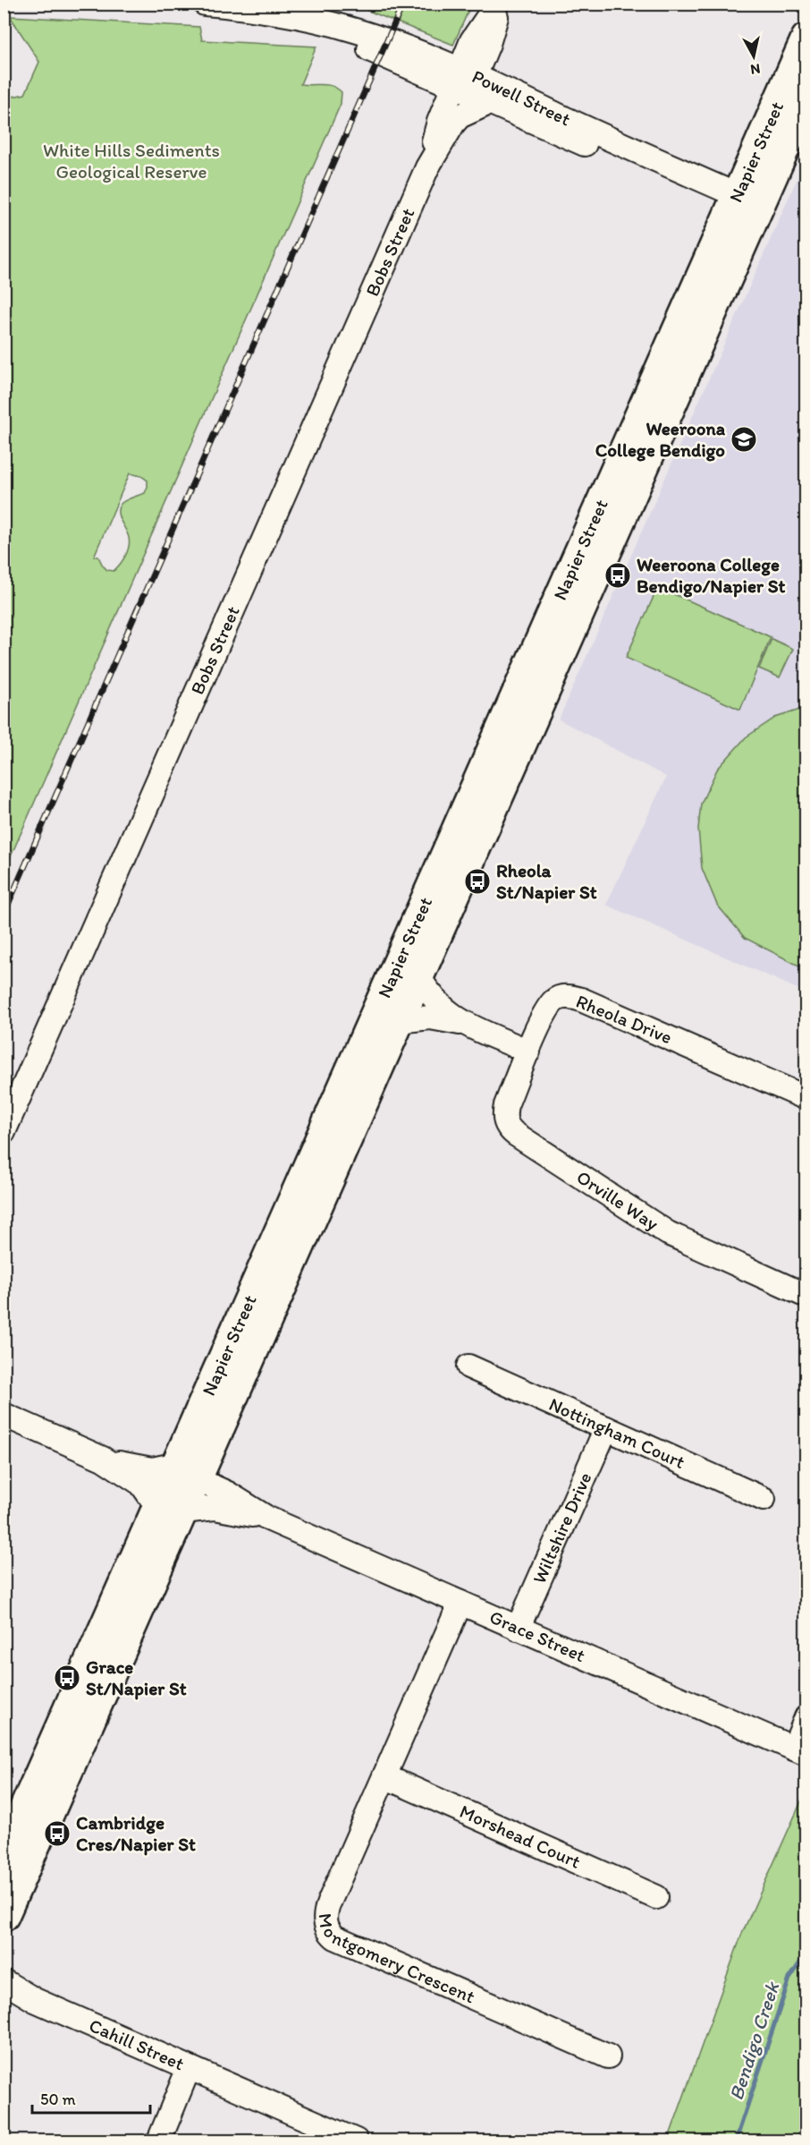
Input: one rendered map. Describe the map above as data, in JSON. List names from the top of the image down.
{
  "streets": {
    "highway": ["Napier Street"],
    "street": [
      "Powell Street",
      "Bobs Street",
      "Rheola Drive",
      "Orville Way",
      "Nottingham Court",
      "Wiltshire Drive",
      "Grace Street",
      "Morshead Court",
      "Montgomery Crescent",
      "Cahill Street"
    ]
  },
  "crossings": [
    ["Powell Street", "Napier Street"],
    ["Powell Street", "Bobs Street"],
    ["Napier Street", "Grace Street"],
    ["Rheola Drive", "Orville Way"],
    ["Nottingham Court", "Wiltshire Drive"],
    ["Wiltshire Drive", "Grace Street"],
    ["Grace Street", "Montgomery Crescent"],
    ["Morshead Court", "Montgomery Crescent"]
  ],
  "water": ["Bendigo Creek"],
  "parks": ["White Hills Sediments Geological Reserve"],
  "places": {
    "school or university": ["Weeroona College Bendigo"],
    "bus stop": [
      "Weeroona College Bendigo/Napier St",
      "Rheola St/Napier St",
      "Grace St/Napier St",
      "Cambridge Cres/Napier St"
    ]
  },
  "scale_bar": "50 m",
  "north": "bottom"
}
